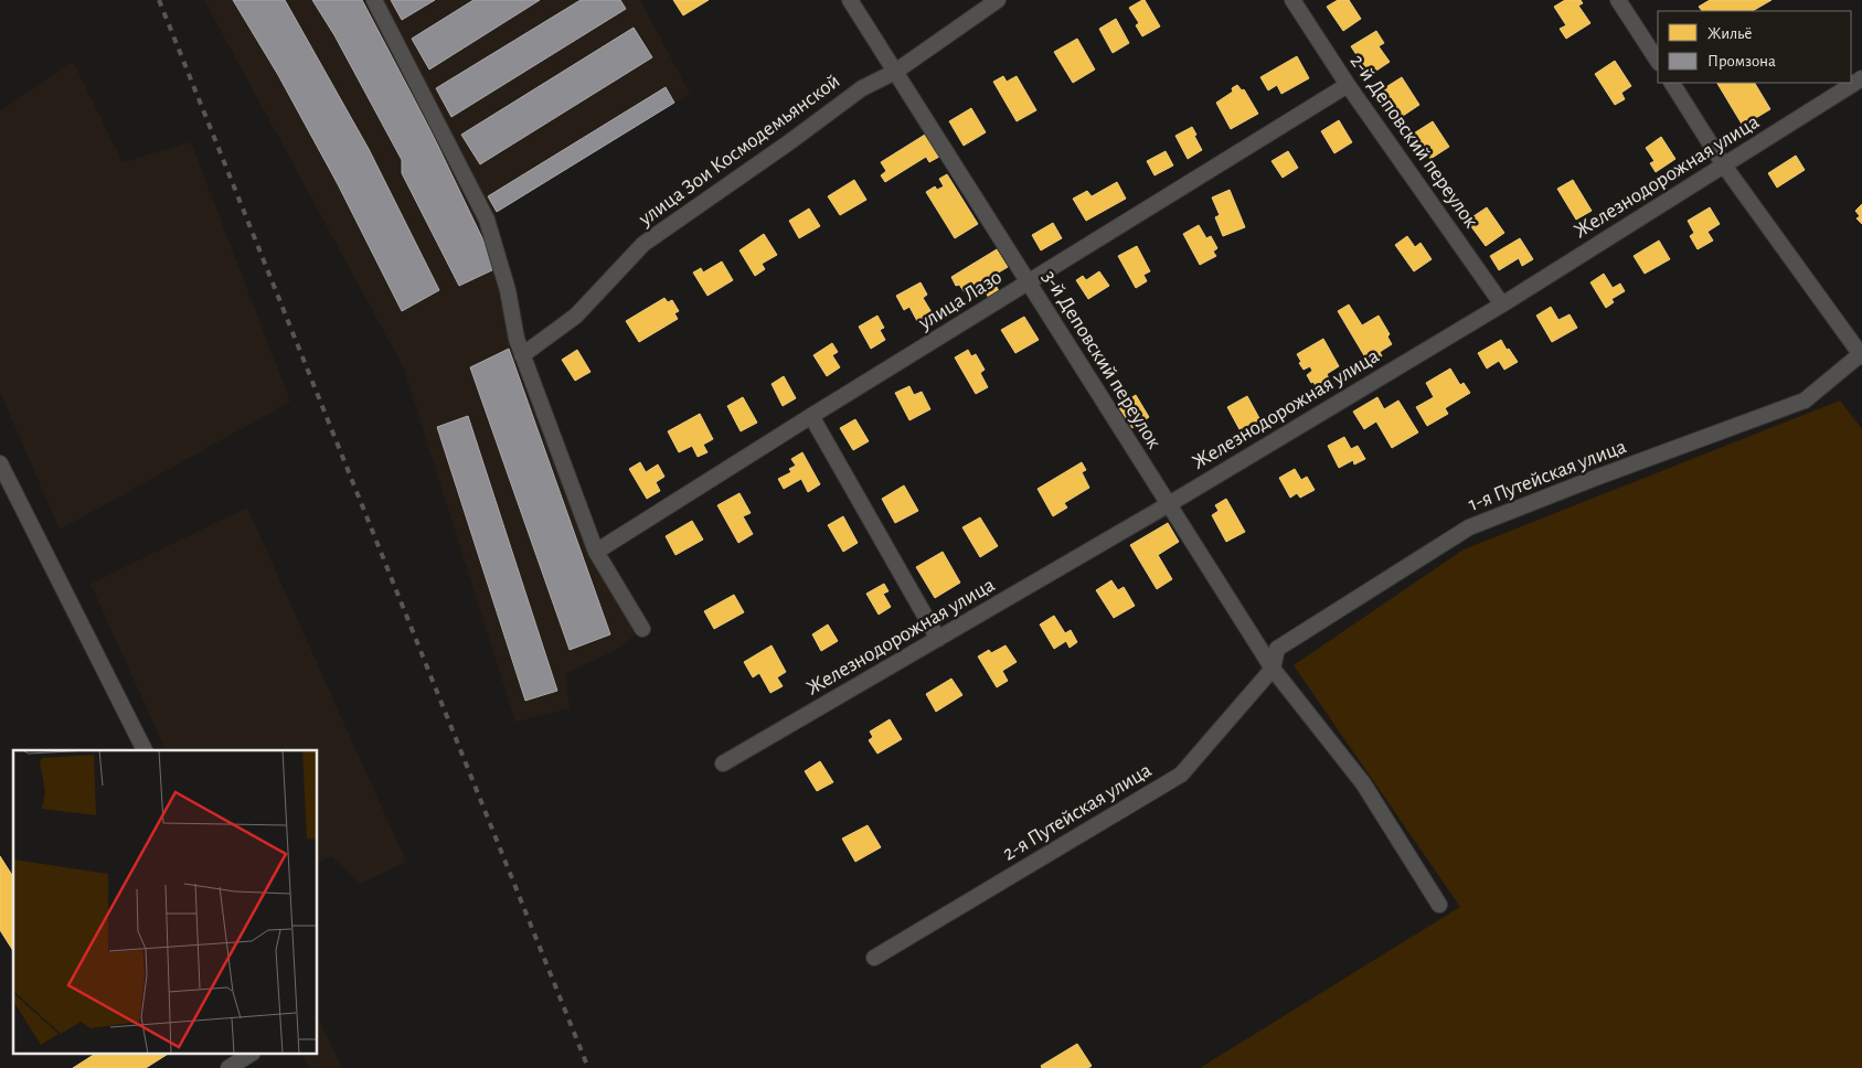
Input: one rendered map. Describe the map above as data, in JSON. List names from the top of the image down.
{
  "streets": {
    "street": [
      "2-й Деповский переулок",
      "улица Зои Космодемьянской",
      "Железнодорожная улица",
      "улица Лазо",
      "3-й Деповский переулок",
      "1-я Путейская улица",
      "2-я Путейская улица"
    ]
  },
  "crossings": [
    ["2-й Деповский переулок", "Железнодорожная улица"],
    ["2-й Деповский переулок", "улица Лазо"],
    ["улица Зои Космодемьянской", "3-й Деповский переулок"],
    ["Железнодорожная улица", "3-й Деповский переулок"],
    ["улица Лазо", "3-й Деповский переулок"],
    ["3-й Деповский переулок", "1-я Путейская улица"],
    ["3-й Деповский переулок", "2-я Путейская улица"],
    ["1-я Путейская улица", "2-я Путейская улица"]
  ],
  "legend": ["Жильё", "Промзона"]
}
